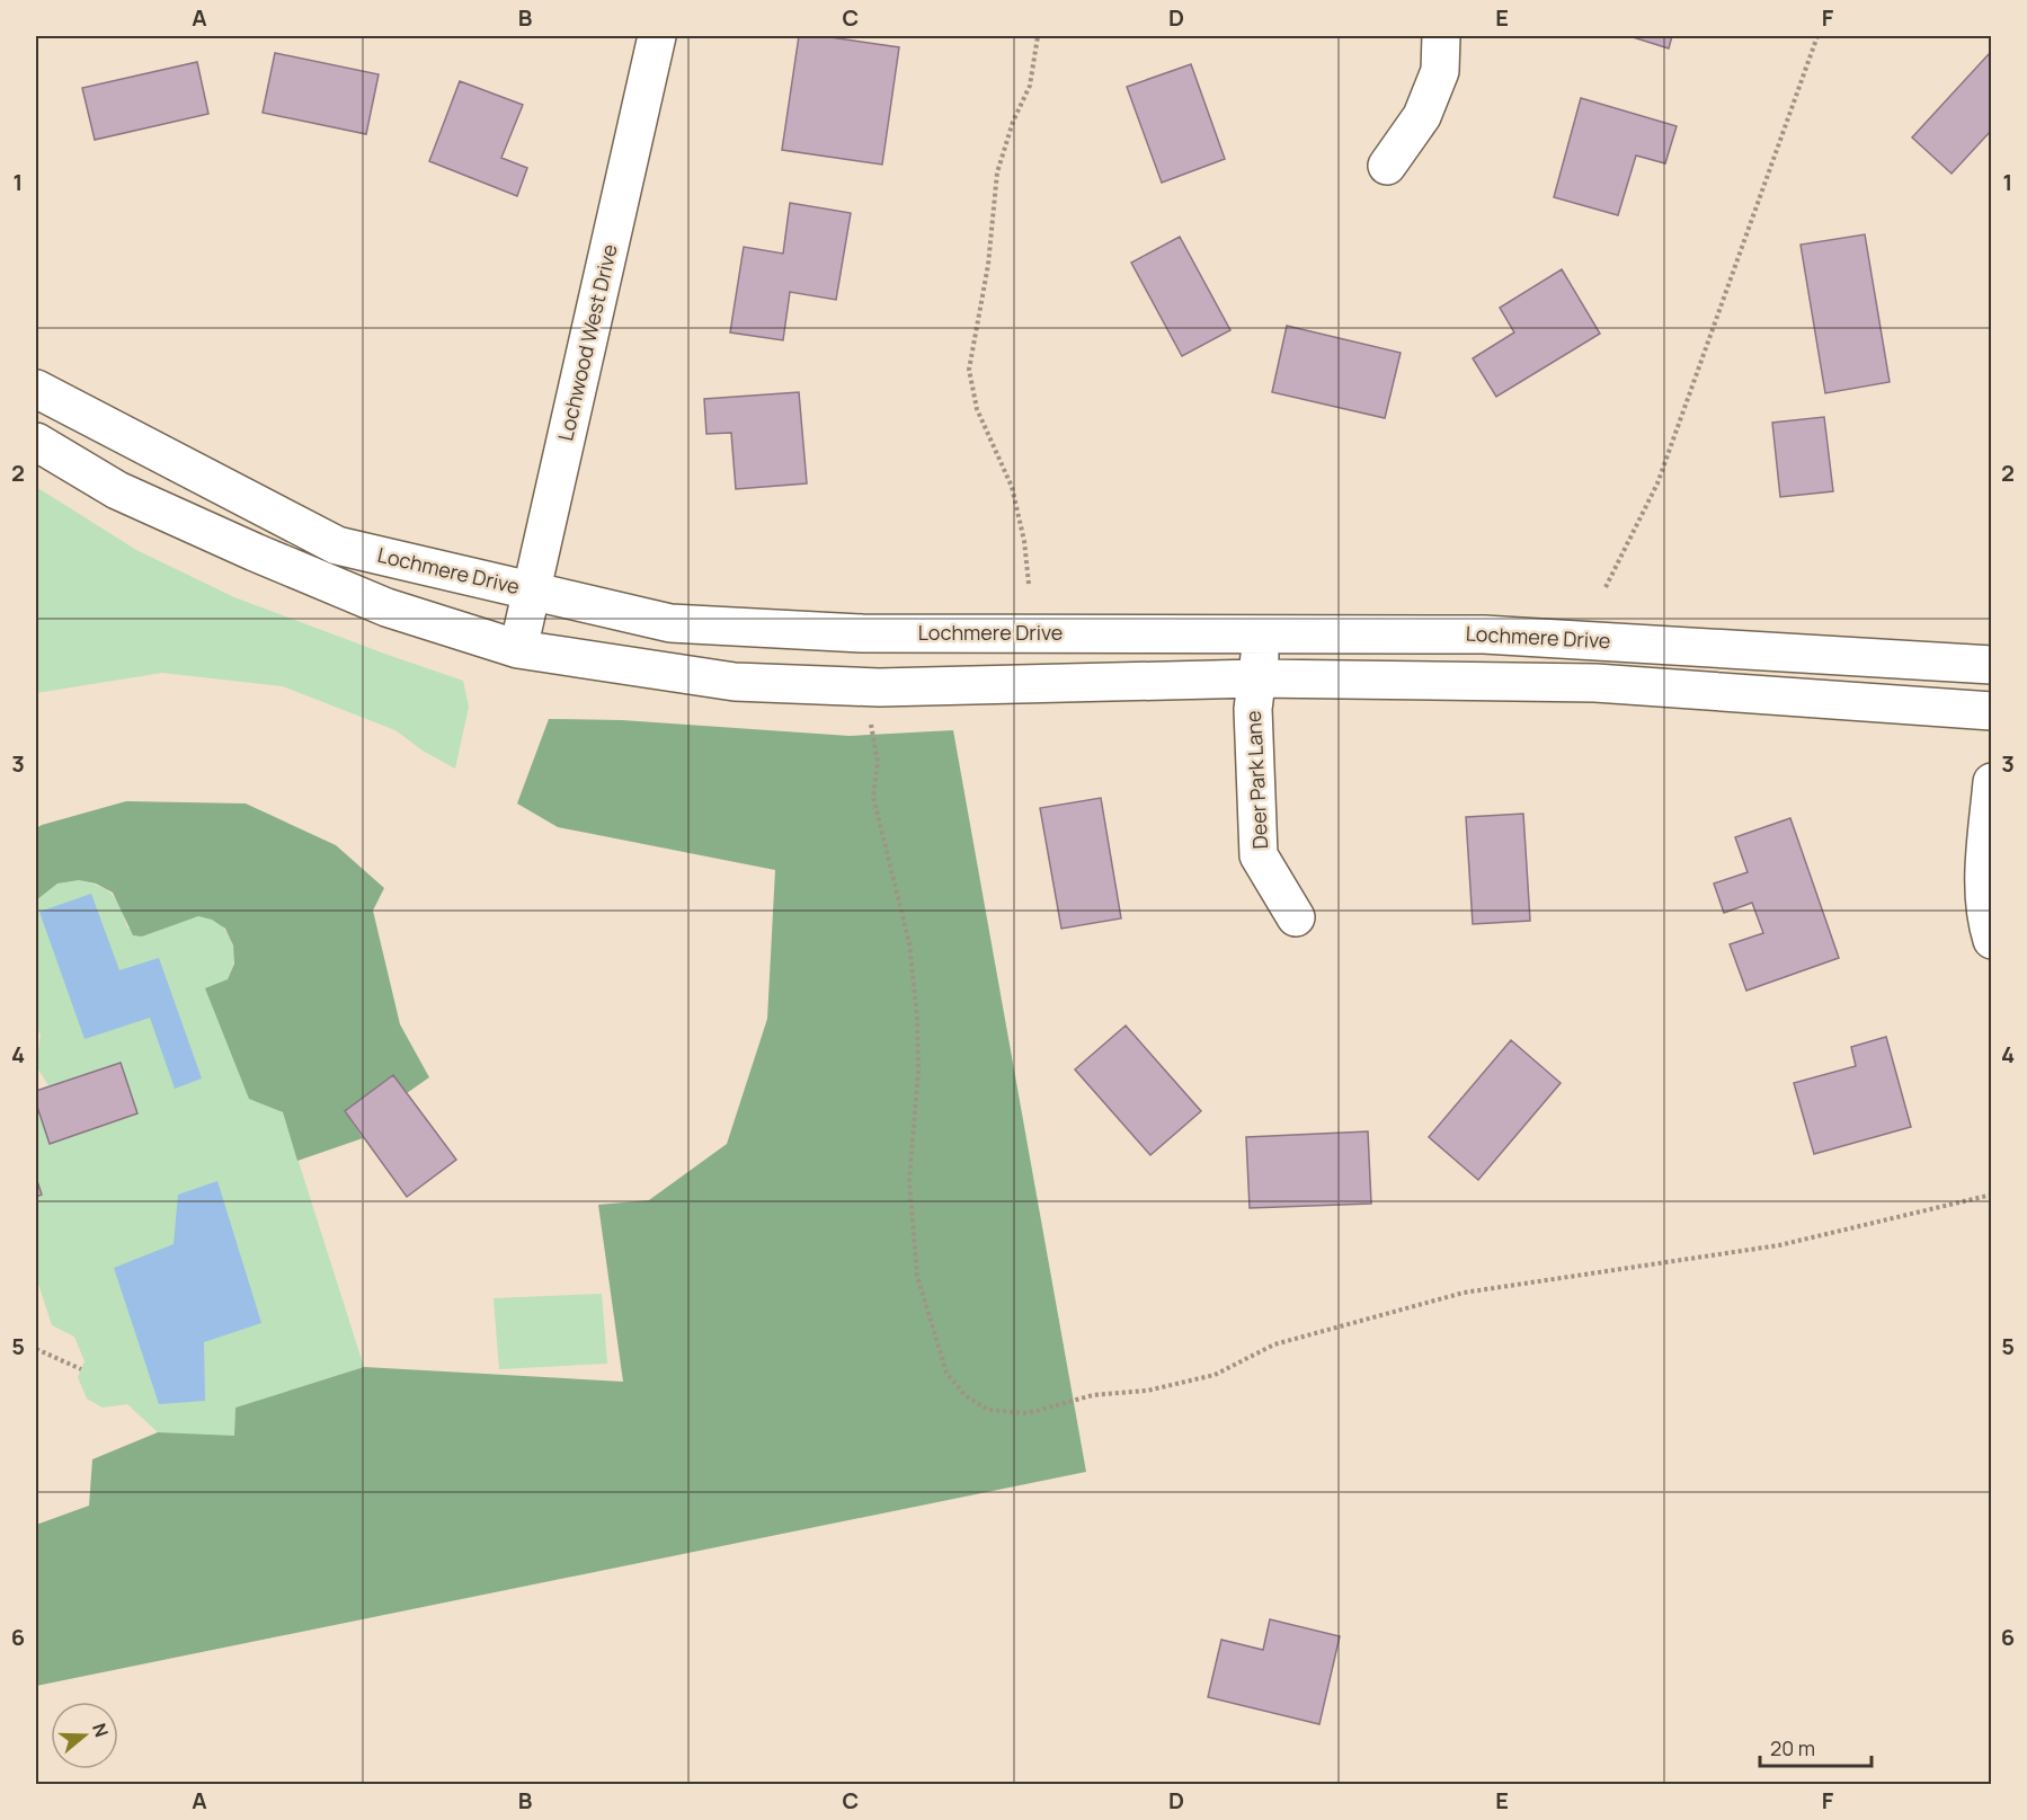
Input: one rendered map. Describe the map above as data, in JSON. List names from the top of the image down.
{
  "streets": {
    "street": ["Lochwood West Drive", "Lochmere Drive", "Deer Park Lane"]
  },
  "crossings": [
    ["Lochwood West Drive", "Lochmere Drive"],
    ["Lochmere Drive", "Deer Park Lane"]
  ],
  "scale_bar": "20 m",
  "north": "right",
  "grid": {
    "columns": [
      "A",
      "B",
      "C",
      "D",
      "E",
      "F"
    ],
    "rows": [
      "1",
      "2",
      "3",
      "4",
      "5",
      "6"
    ]
  }
}
